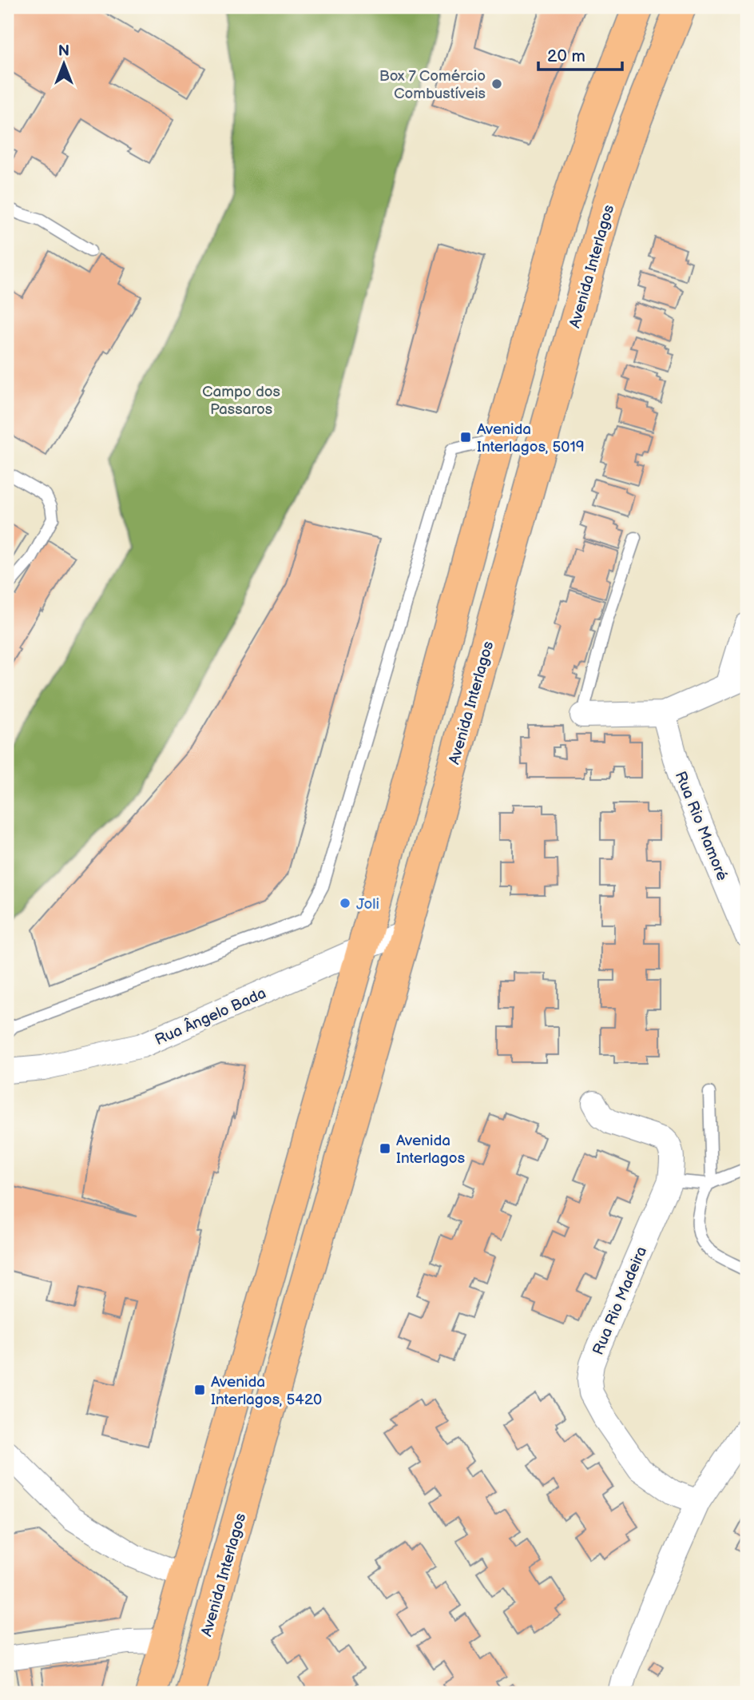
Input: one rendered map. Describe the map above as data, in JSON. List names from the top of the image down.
{
  "streets": {
    "main road": ["Avenida Interlagos"],
    "street": ["Rua Rio Mamoré", "Rua Ângelo Bada", "Rua Rio Madeira"]
  },
  "crossings": [
    ["Avenida Interlagos", "Rua Ângelo Bada"]
  ],
  "parks": ["Campo dos Passaros"],
  "places": {
    "other": ["Box 7 Comércio Combustíveis", "Joli"],
    "transit": ["Avenida Interlagos, 5019", "Avenida Interlagos", "Avenida Interlagos, 5420"]
  },
  "scale_bar": "20 m",
  "north": "top"
}
